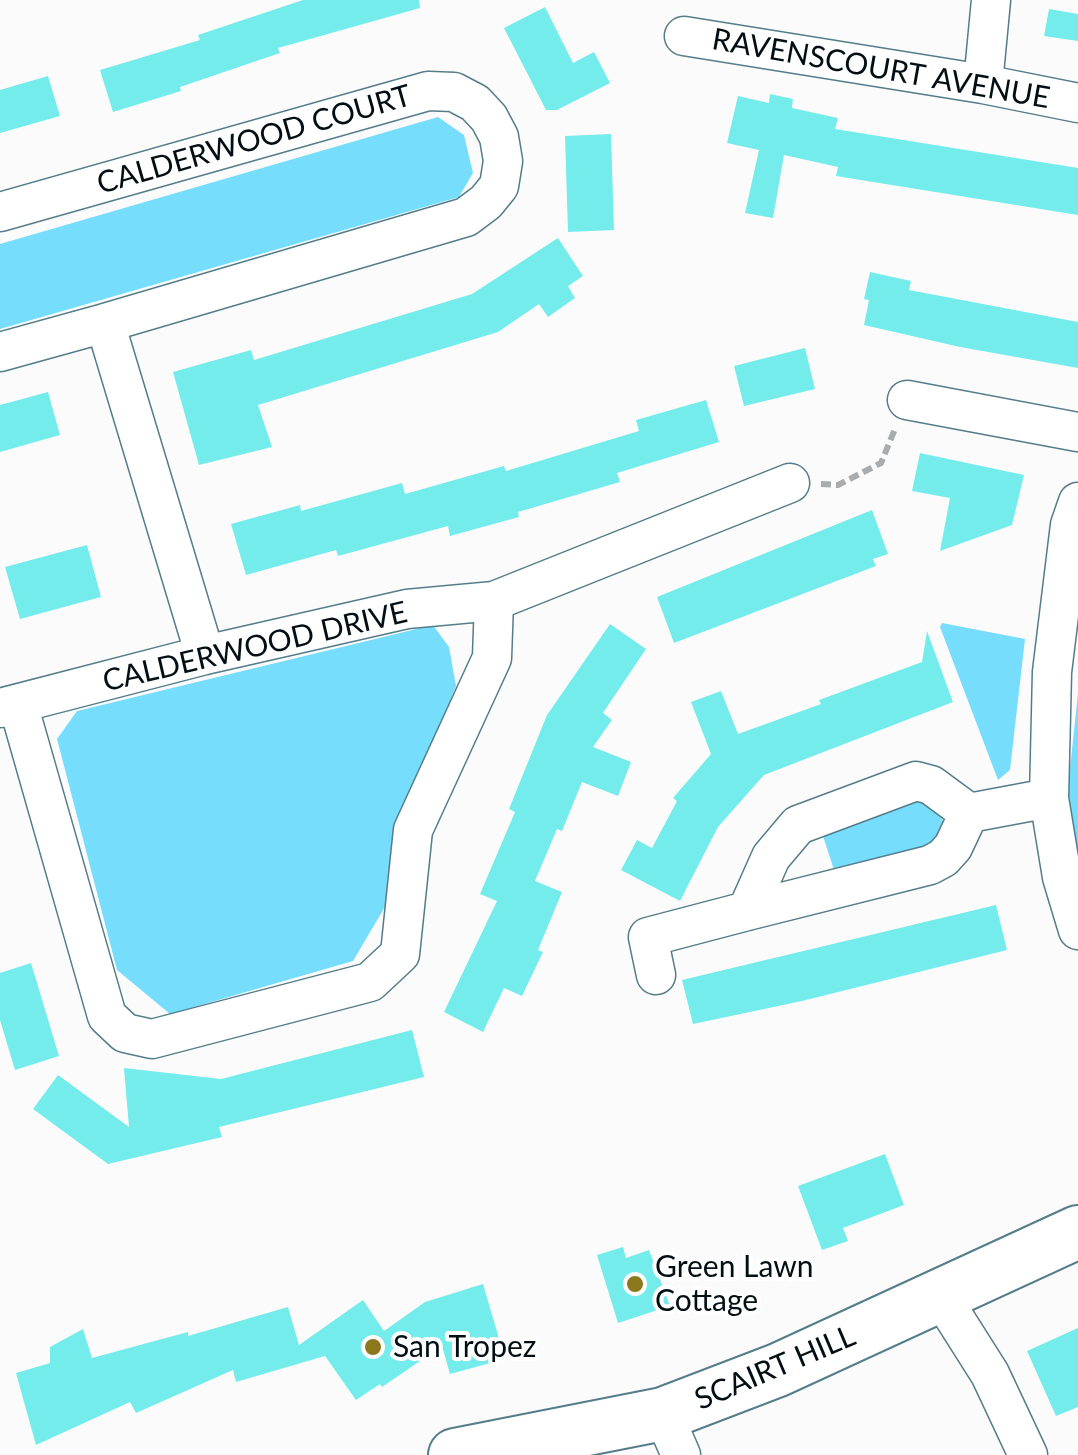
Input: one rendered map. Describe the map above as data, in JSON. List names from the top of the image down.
{
  "streets": {
    "street": [
      "RAVENSCOURT AVENUE",
      "CALDERWOOD COURT",
      "CALDERWOOD DRIVE",
      "SCAIRT HILL"
    ]
  },
  "places": ["Green Lawn Cottage", "San Tropez"]
}
